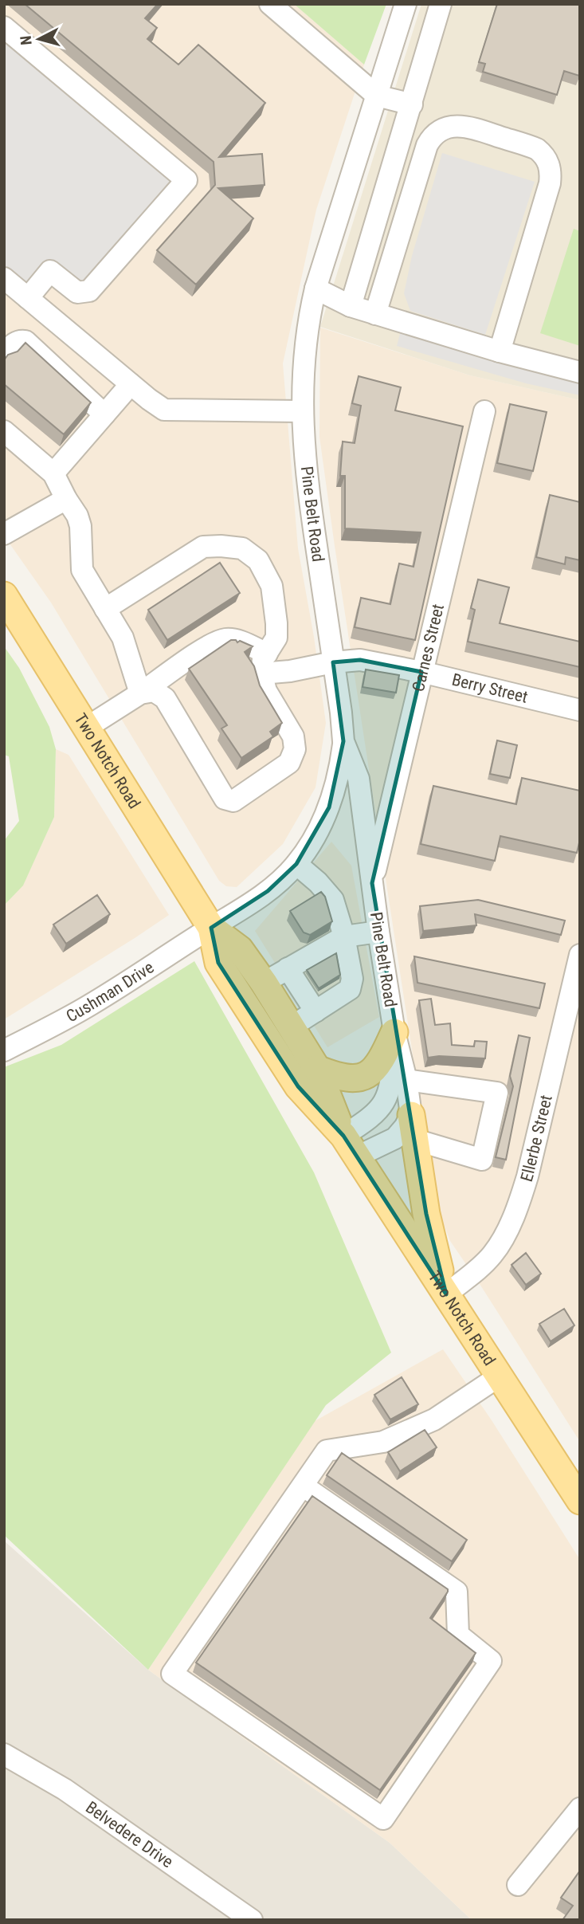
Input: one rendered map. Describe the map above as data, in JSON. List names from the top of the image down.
{
  "streets": {
    "main road": ["Two Notch Road"],
    "street": [
      "Pine Belt Road",
      "Carnes Street",
      "Berry Street",
      "Cushman Drive",
      "Ellerbe Street",
      "Belvedere Drive"
    ]
  },
  "crossings": [
    ["Pine Belt Road", "Carnes Street"],
    ["Pine Belt Road", "Berry Street"],
    ["Pine Belt Road", "Two Notch Road"],
    ["Pine Belt Road", "Cushman Drive"],
    ["Carnes Street", "Berry Street"],
    ["Two Notch Road", "Cushman Drive"],
    ["Two Notch Road", "Ellerbe Street"]
  ],
  "north": "left"
}
